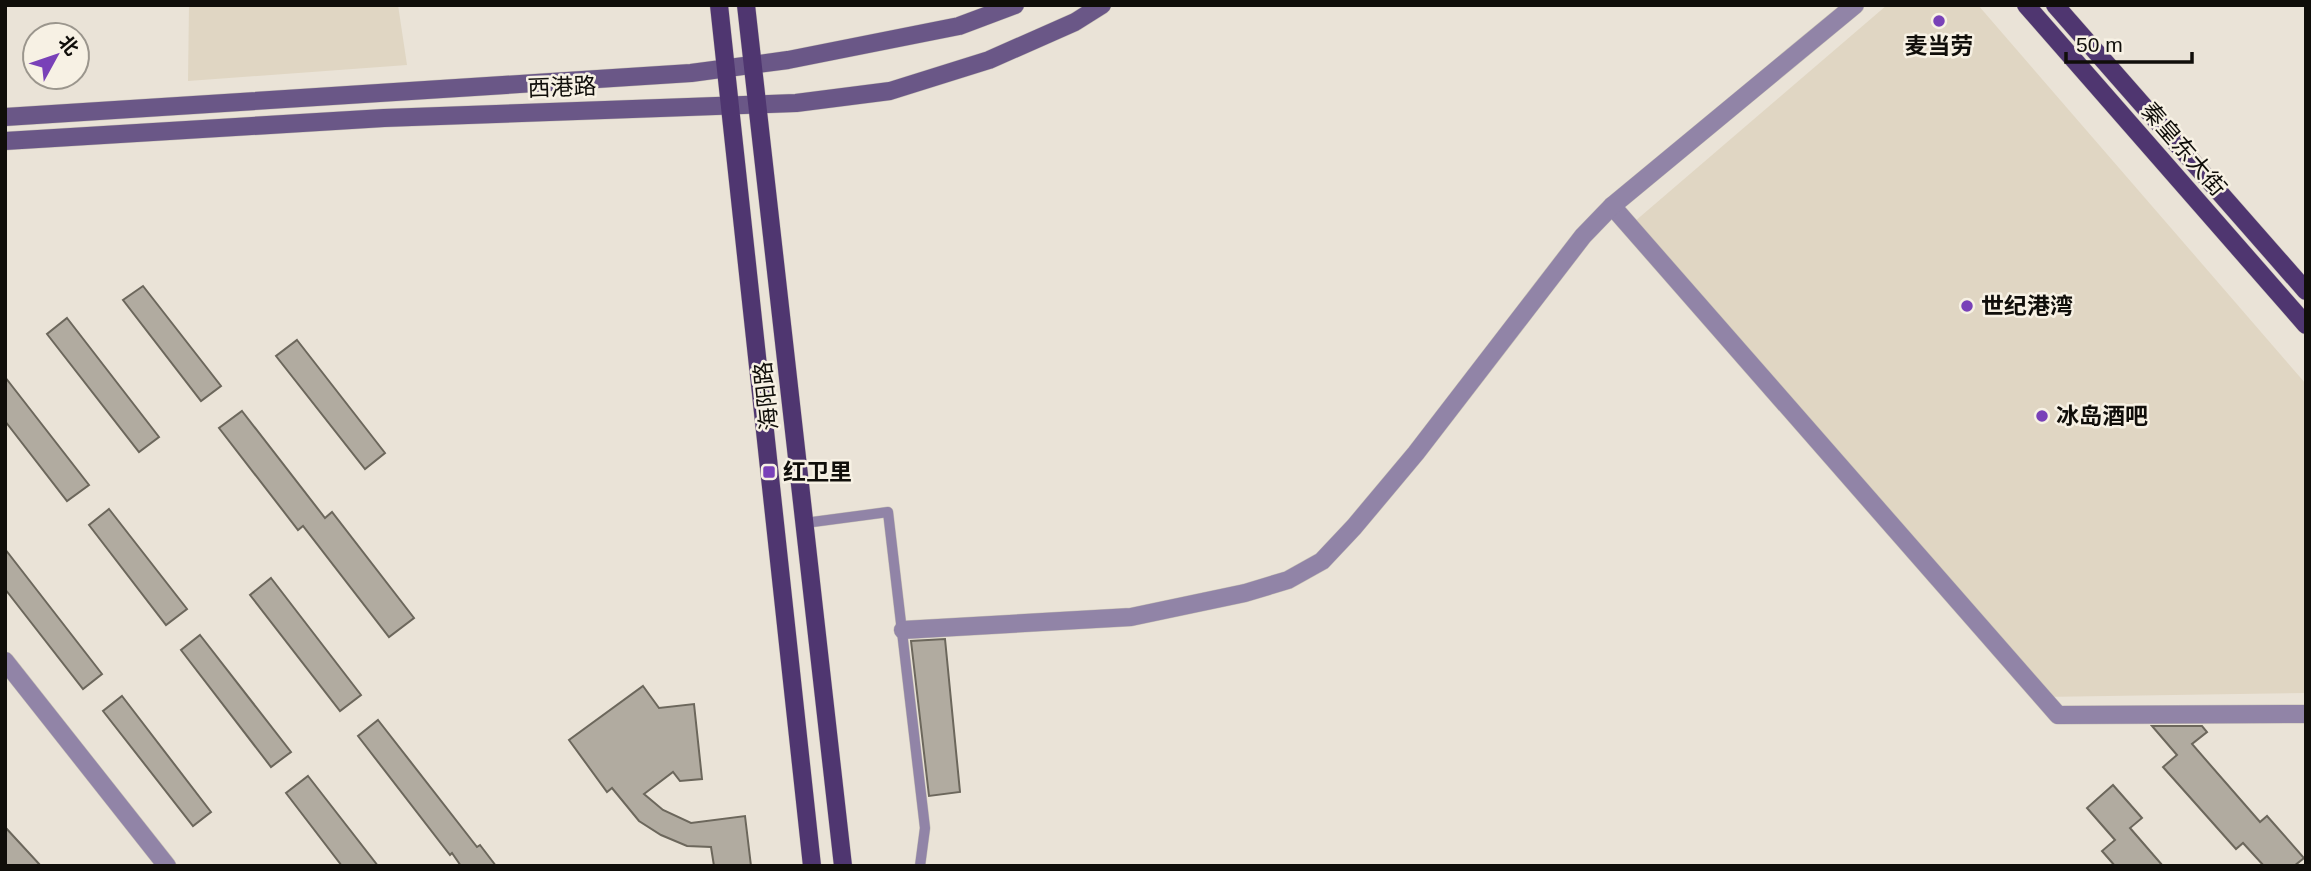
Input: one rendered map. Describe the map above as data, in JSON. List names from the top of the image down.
{
  "streets": {
    "main road": ["西港路", "秦皇东大街", "海阳路"]
  },
  "crossings": [
    ["西港路", "海阳路"]
  ],
  "places": {
    "other": ["麦当劳", "世纪港湾", "冰岛酒吧"],
    "transit": ["红卫里"]
  },
  "scale_bar": "50 m",
  "north": "top right"
}
